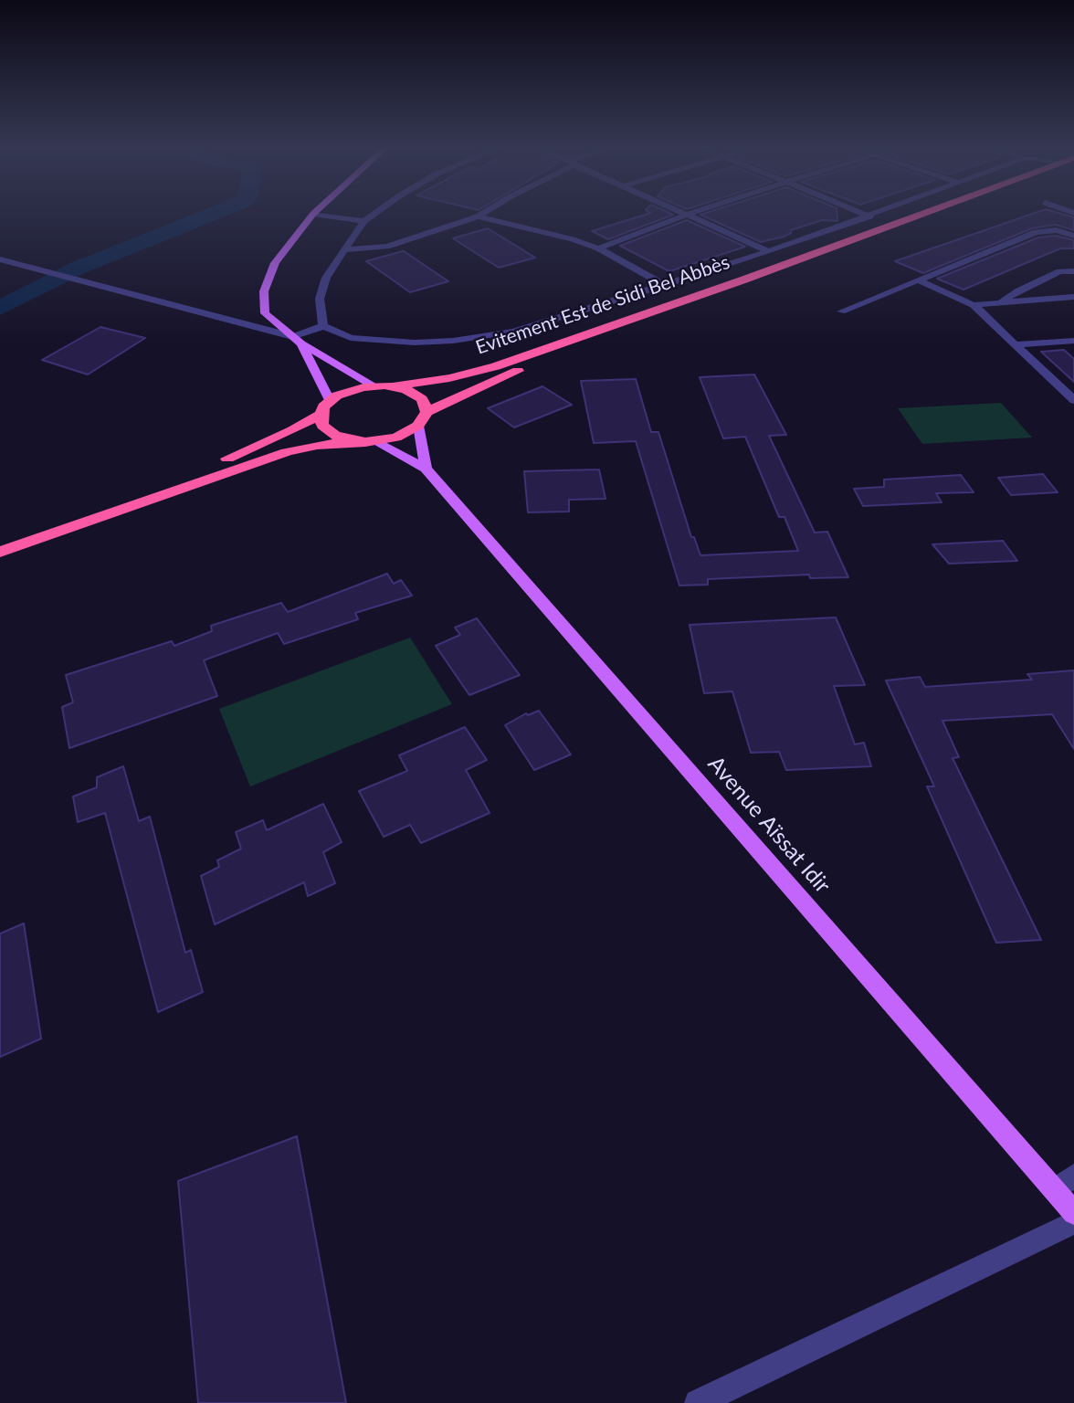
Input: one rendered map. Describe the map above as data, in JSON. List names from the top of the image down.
{
  "streets": {
    "highway": ["Evitement Est de Sidi Bel Abbès"],
    "main road": ["Avenue Aïssat Idir"]
  }
}
